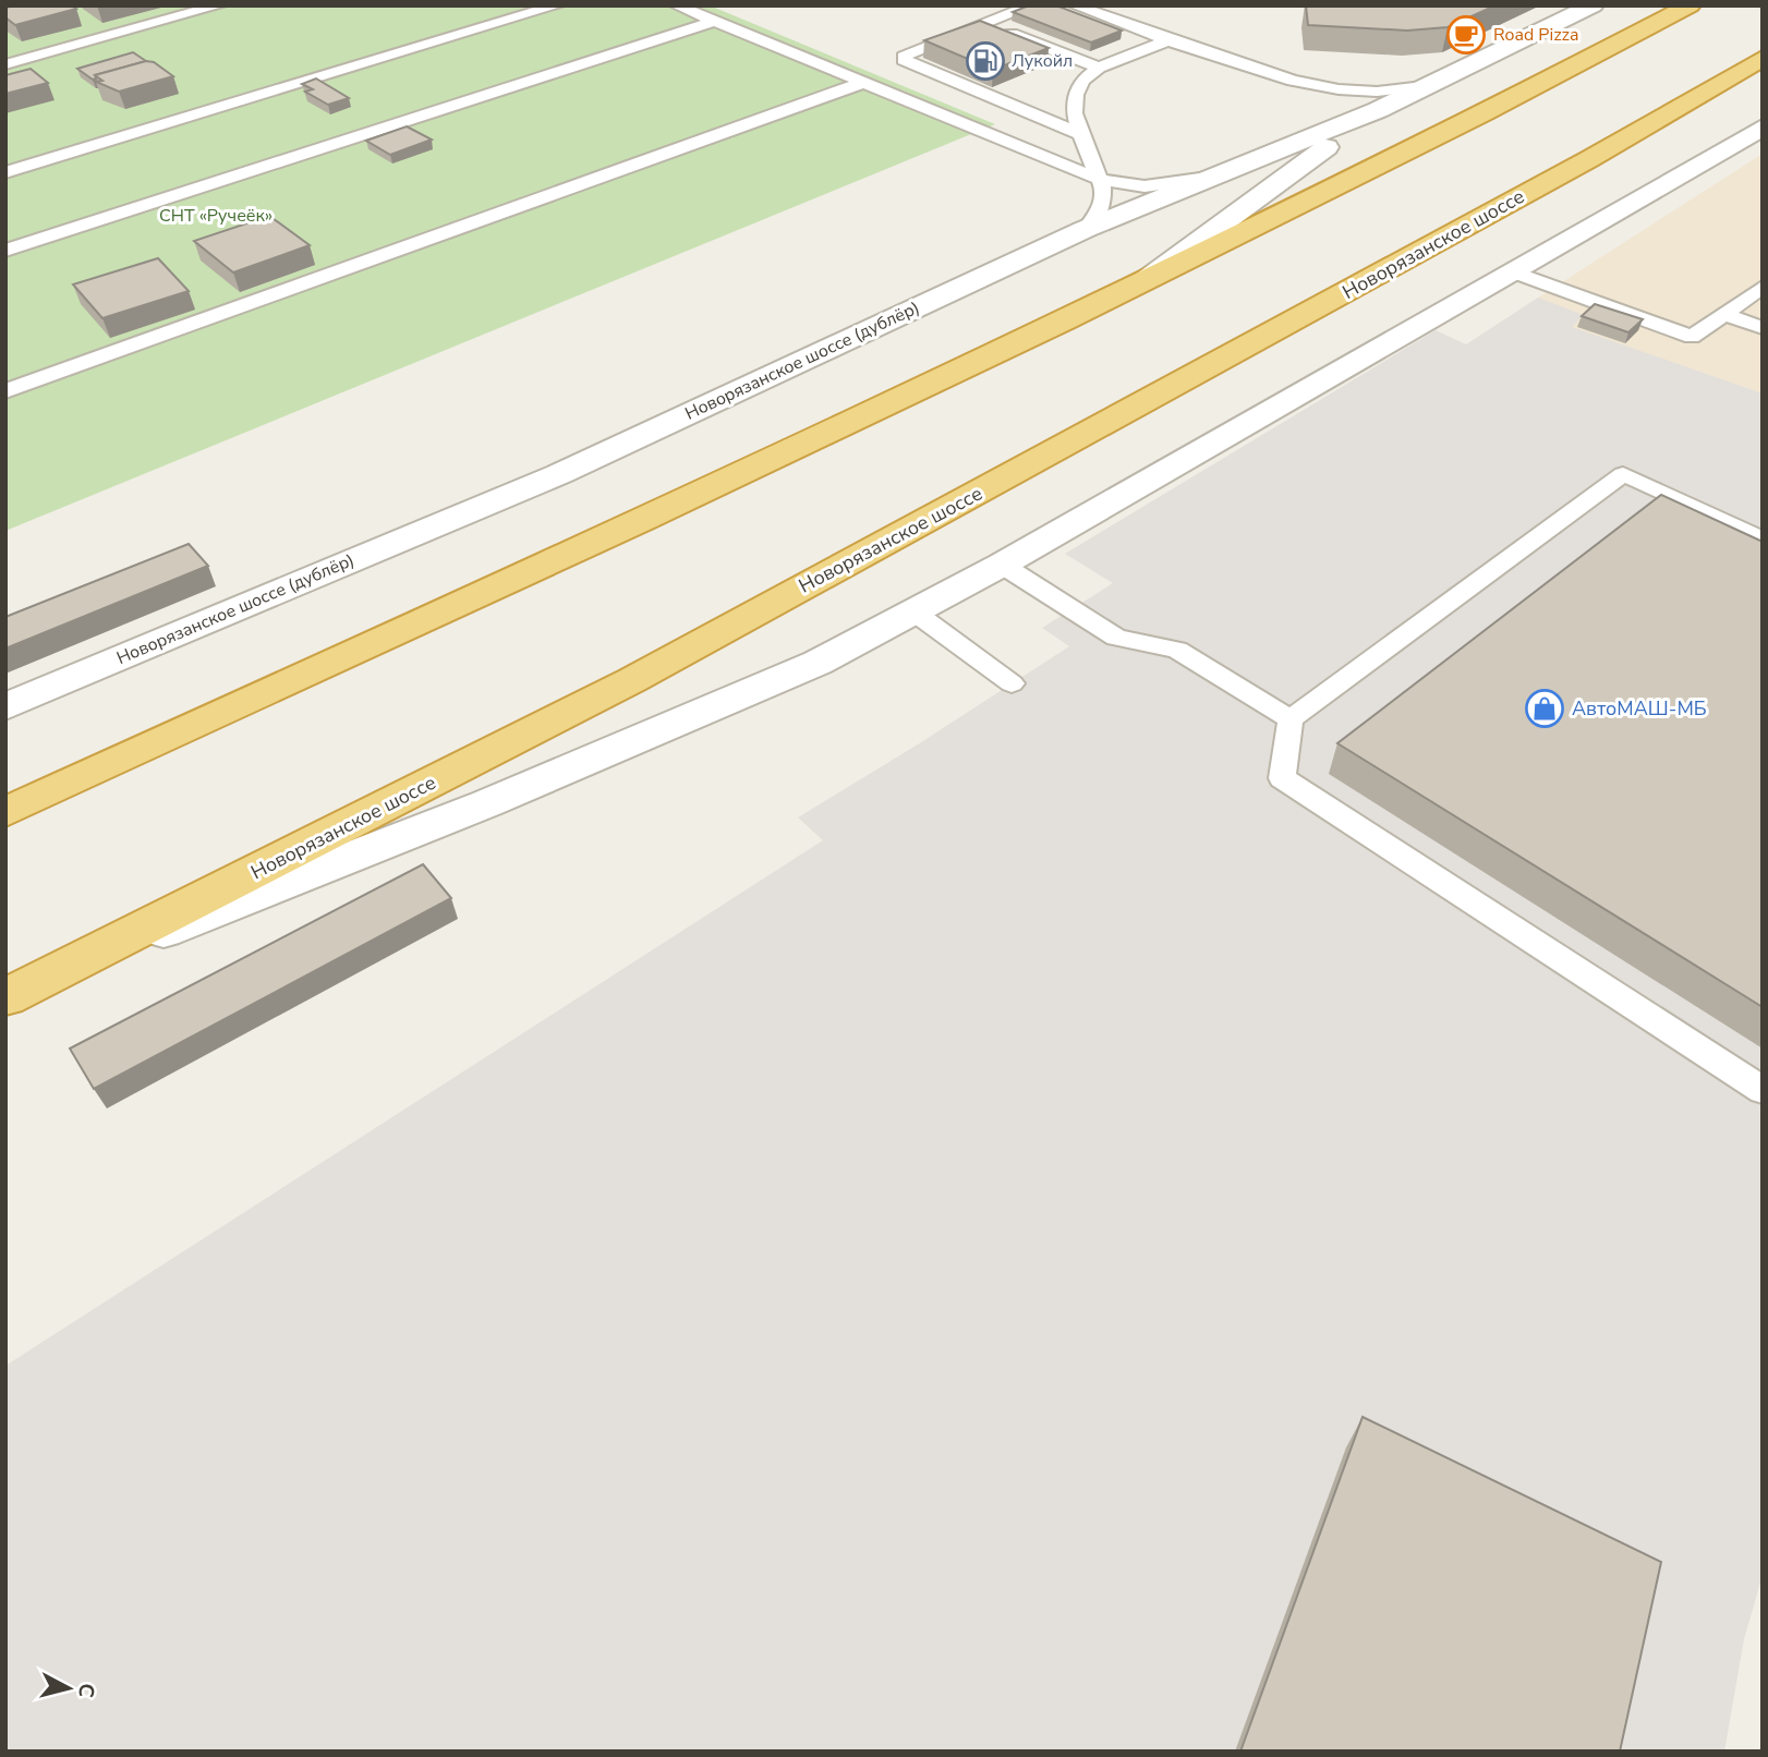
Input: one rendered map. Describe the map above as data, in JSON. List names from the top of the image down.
{
  "streets": {
    "highway": ["Новорязанское шоссе"],
    "street": ["Новорязанское шоссе (дублёр)"]
  },
  "parks": ["СНТ «Ручеёк»"],
  "places": {
    "cafe": ["Road Pizza"],
    "fuel station": ["Лукойл"],
    "shop": ["АвтоМАШ-МБ"]
  },
  "north": "right"
}
